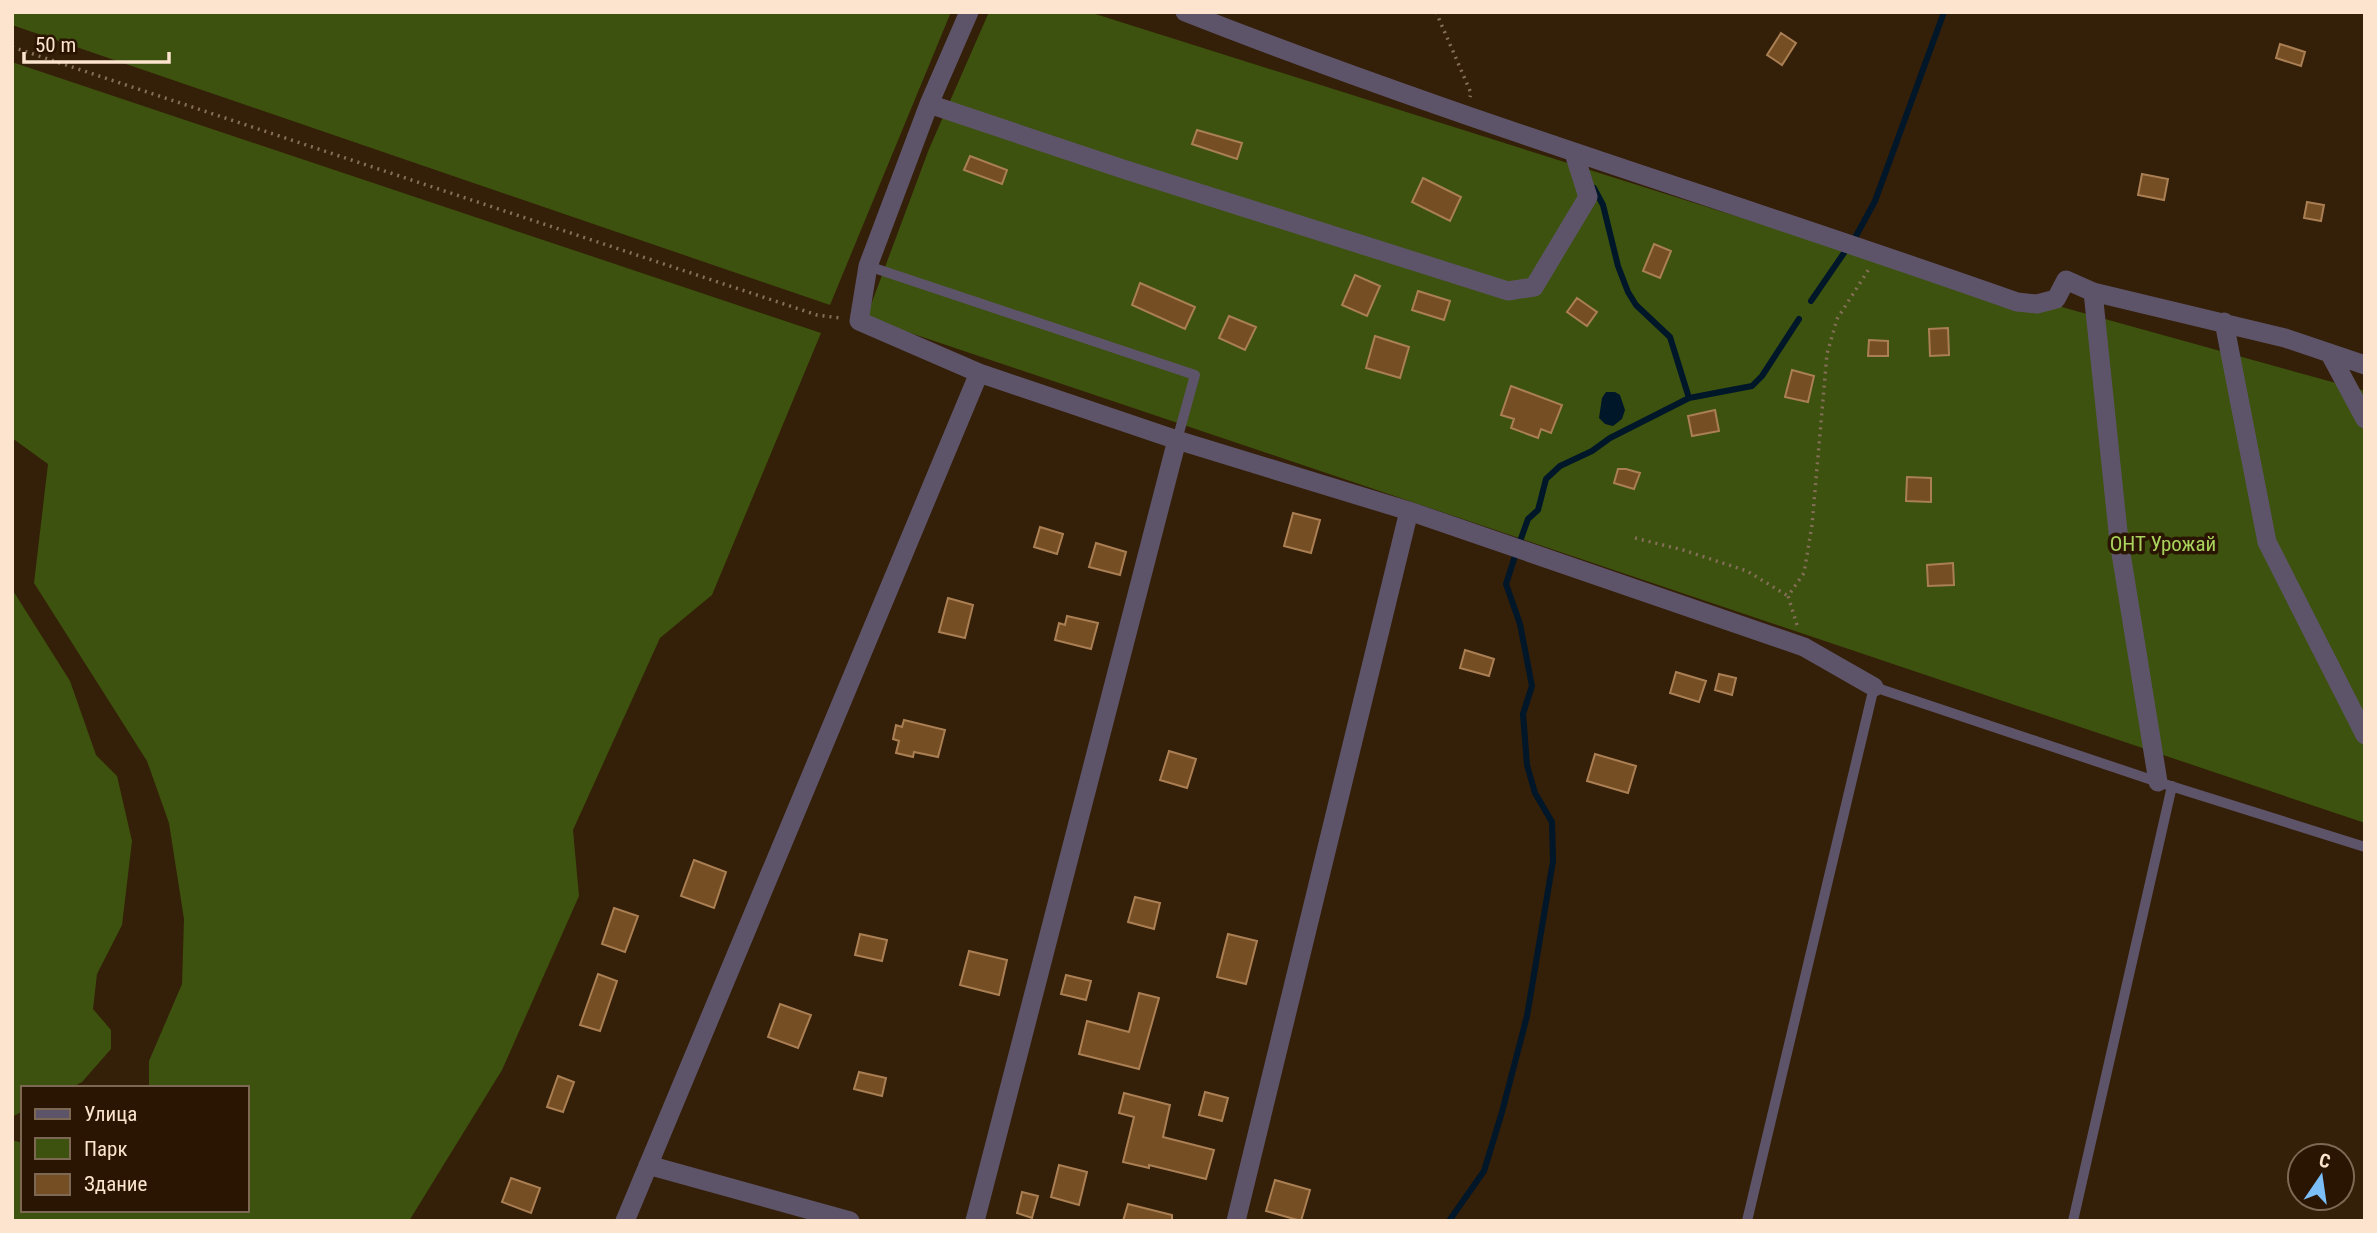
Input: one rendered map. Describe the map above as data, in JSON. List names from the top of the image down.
{
  "parks": ["ОНТ Урожай"],
  "legend": ["Улица", "Парк", "Здание"],
  "scale_bar": "50 m",
  "north": "top"
}
